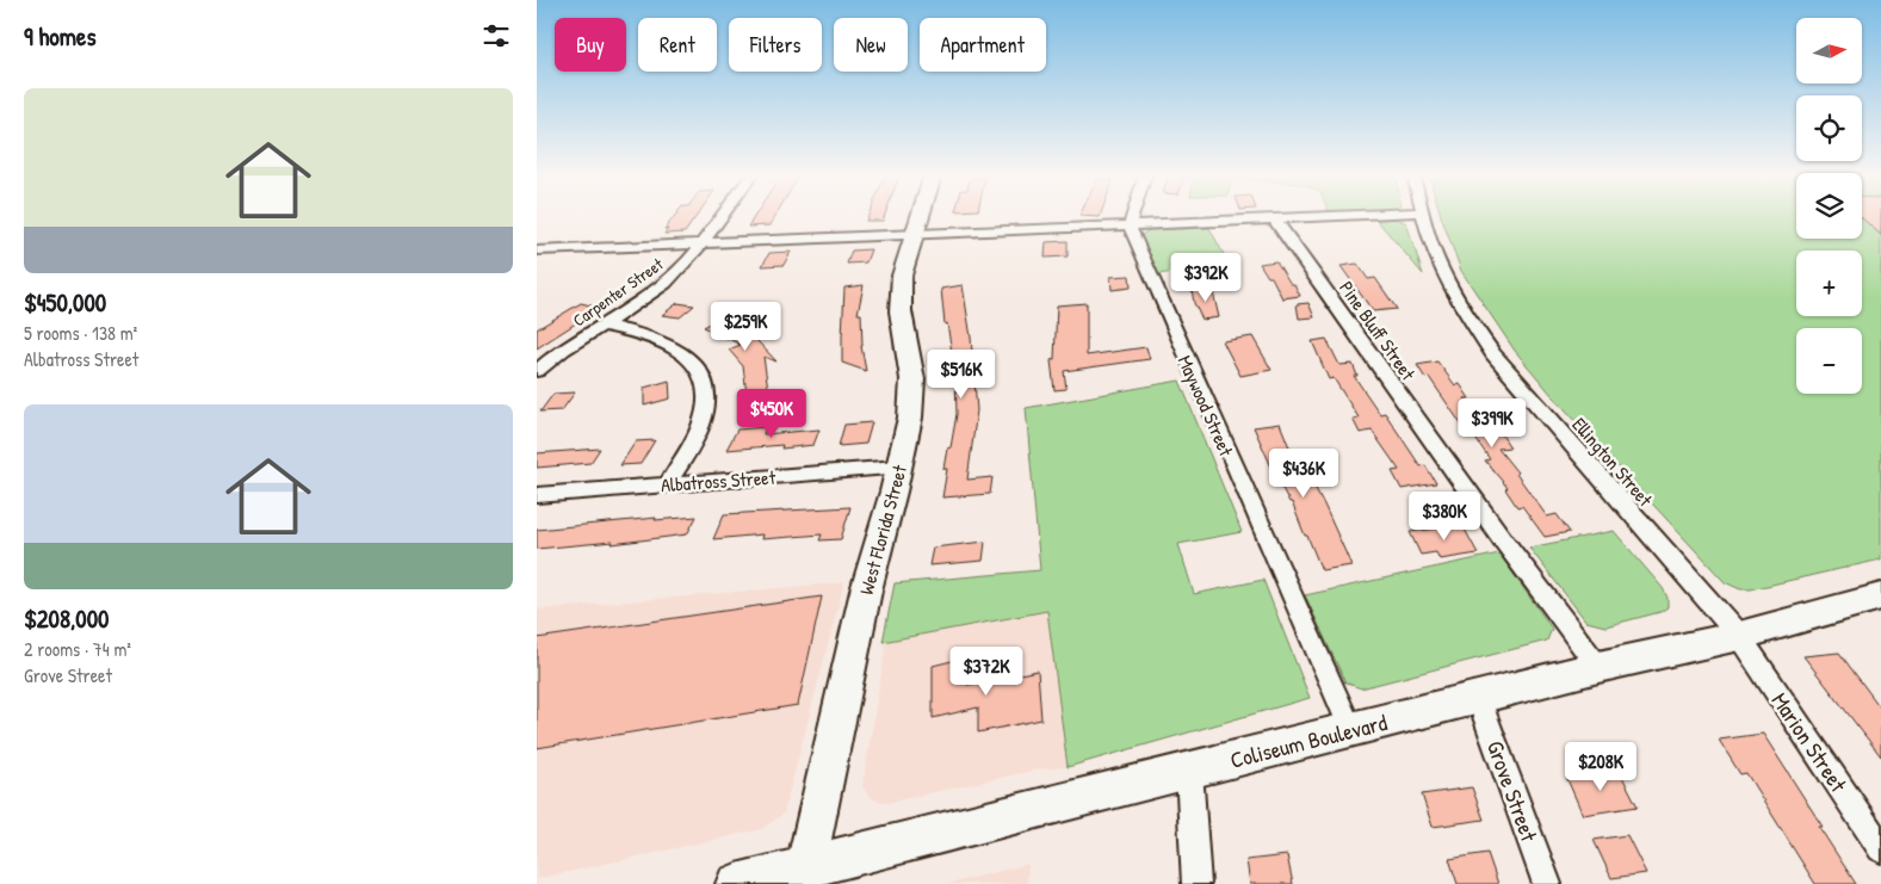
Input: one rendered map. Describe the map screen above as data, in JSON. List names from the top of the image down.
{
  "streets": {
    "main road": ["West Florida Street", "Coliseum Boulevard"],
    "street": [
      "Carpenter Street",
      "Pine Bluff Street",
      "Maywood Street",
      "Ellington Street",
      "Albatross Street",
      "Marion Street",
      "Grove Street"
    ]
  },
  "crossings": [
    ["Pine Bluff Street", "Coliseum Boulevard"],
    ["Maywood Street", "Coliseum Boulevard"],
    ["Ellington Street", "Coliseum Boulevard"],
    ["Ellington Street", "Marion Street"],
    ["Albatross Street", "West Florida Street"],
    ["West Florida Street", "Coliseum Boulevard"],
    ["Coliseum Boulevard", "Marion Street"],
    ["Coliseum Boulevard", "Grove Street"]
  ],
  "north": "right",
  "page": {
    "heading": "9 homes",
    "map_buttons": ["+", "−"],
    "chip": [
      "Buy",
      "Rent",
      "Filters",
      "New",
      "Apartment"
    ],
    "list": [
      {
        "name": "$450,000",
        "note": "5 rooms · 138 m² · Albatross Street"
      },
      {
        "name": "$208,000",
        "note": "2 rooms · 74 m² · Grove Street"
      }
    ],
    "price": [
      "$392K",
      "$259K",
      "$516K",
      "$450K",
      "$399K",
      "$436K",
      "$380K",
      "$372K",
      "$208K"
    ]
  }
}
